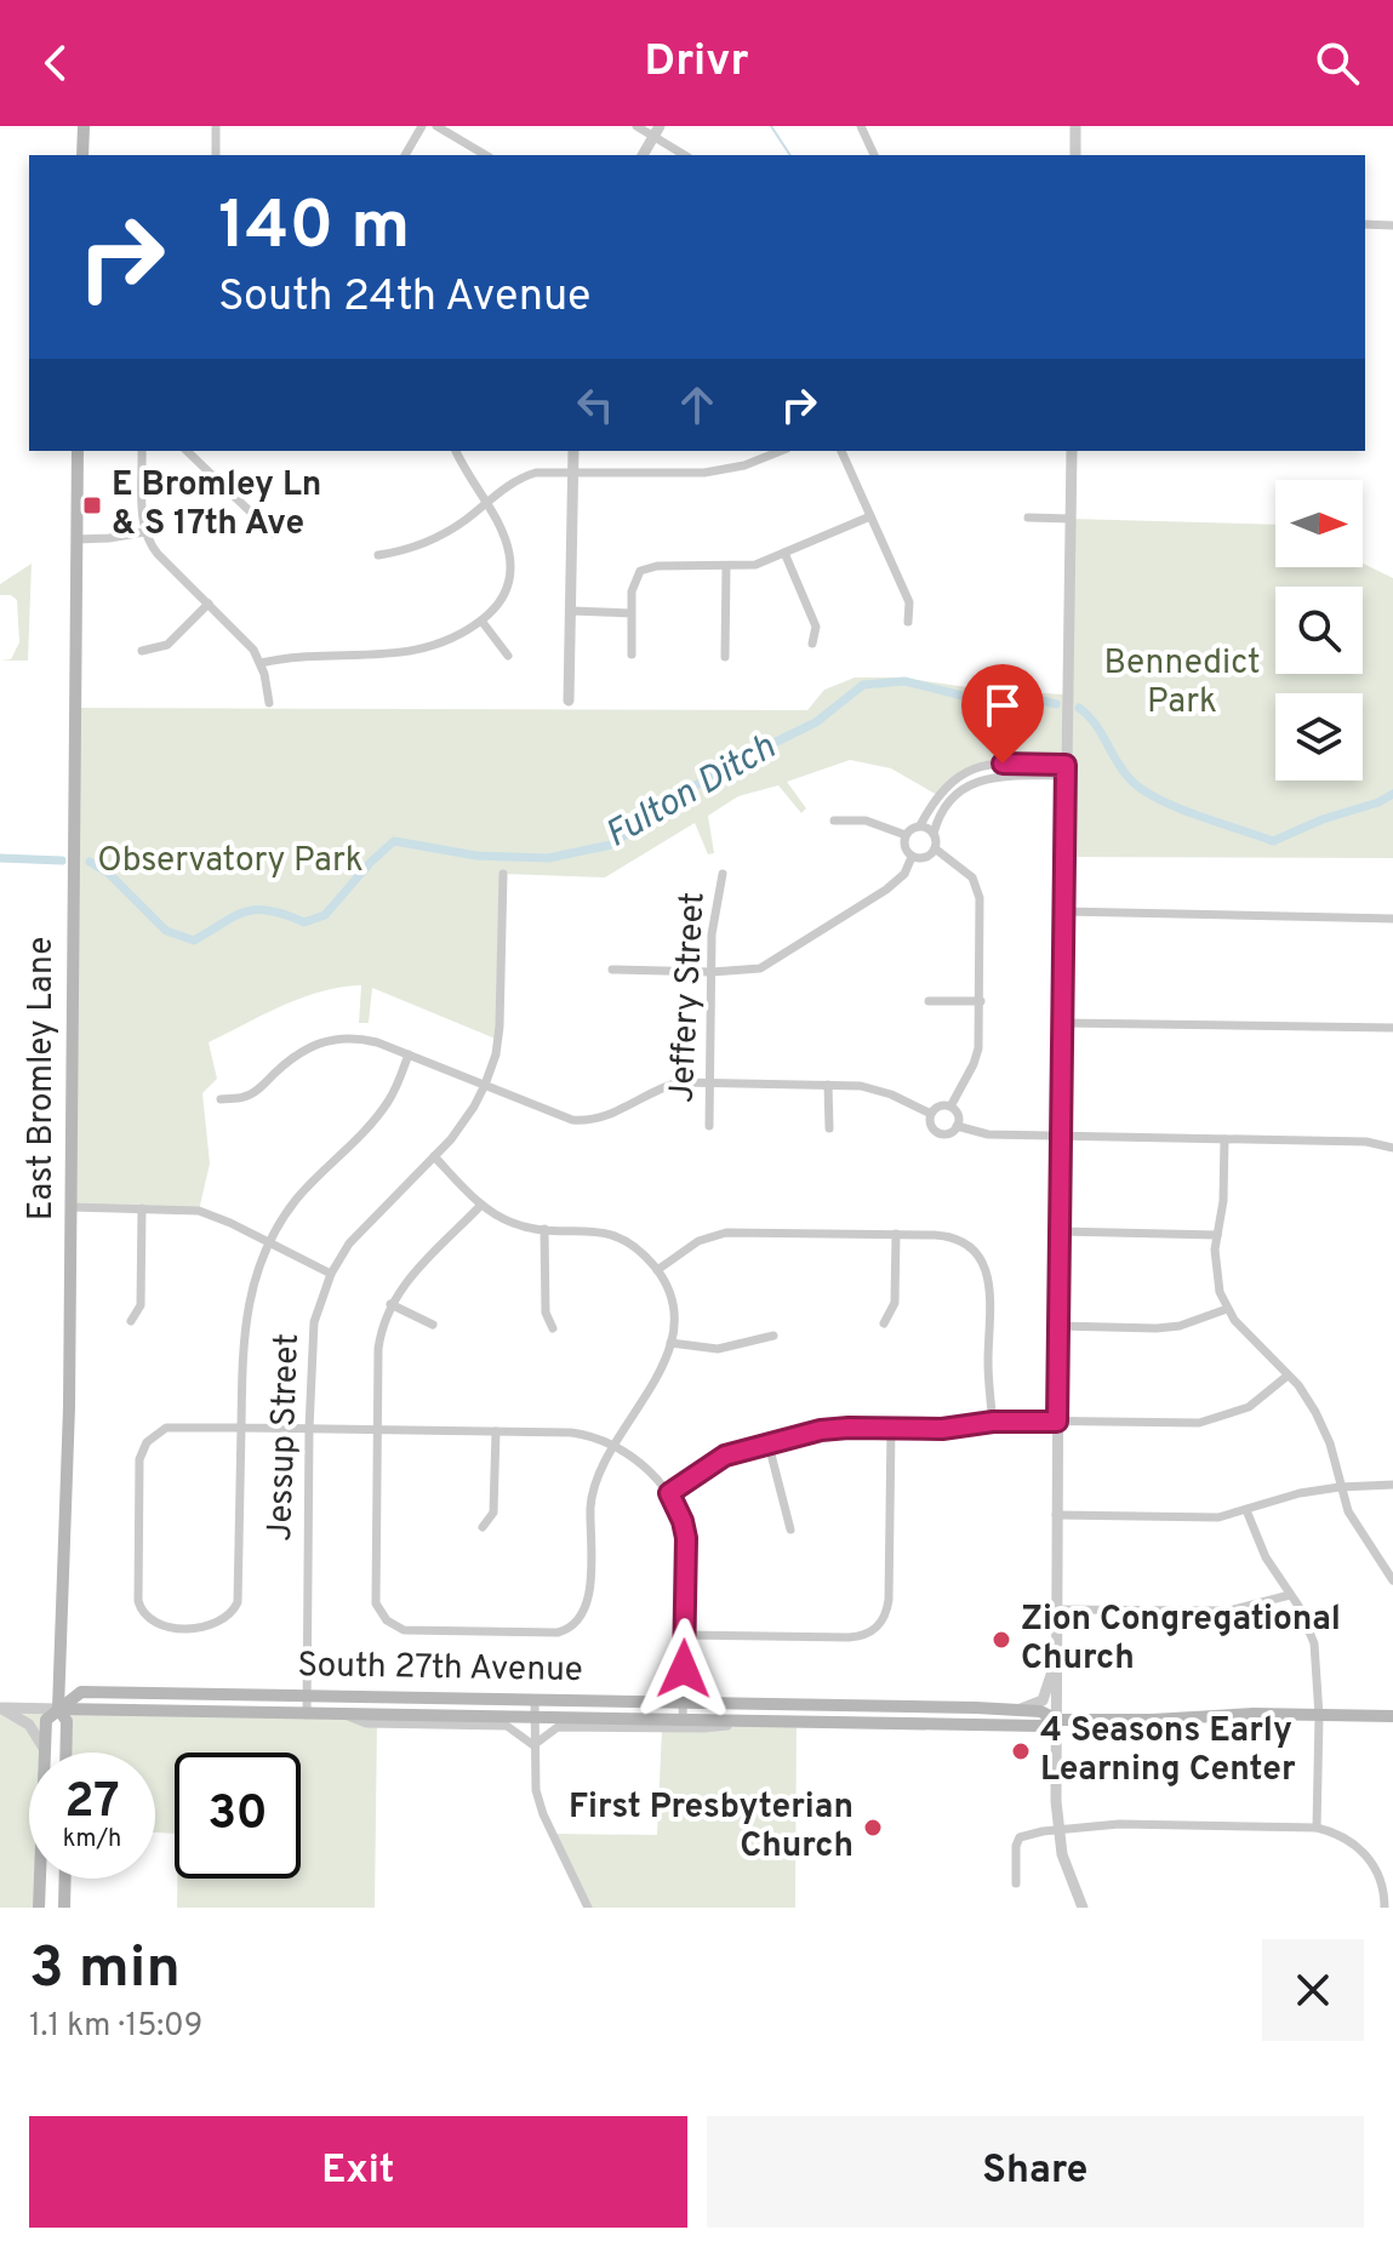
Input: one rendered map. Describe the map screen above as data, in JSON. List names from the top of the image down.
{
  "streets": {
    "main road": ["East Bromley Lane", "South 27th Avenue"],
    "street": ["Jeffery Street", "Jessup Street"]
  },
  "crossings": [
    ["East Bromley Lane", "South 27th Avenue"],
    ["Jessup Street", "South 27th Avenue"]
  ],
  "water": ["Fulton Ditch"],
  "parks": ["Bennedict Park", "Observatory Park"],
  "places": {
    "transit": ["E Bromley Ln & S 17th Ave"],
    "other": ["Zion Congregational Church", "4 Seasons Early Learning Center", "First Presbyterian Church"]
  },
  "north": "right",
  "page": {
    "header": "Drivr",
    "turn": ["140 m", "South 24th Avenue"],
    "speed": "27 km/h",
    "limit": "30",
    "heading": ["3 min", "1.1 km · 15:09"],
    "buttons": ["Exit", "Share"]
  }
}
